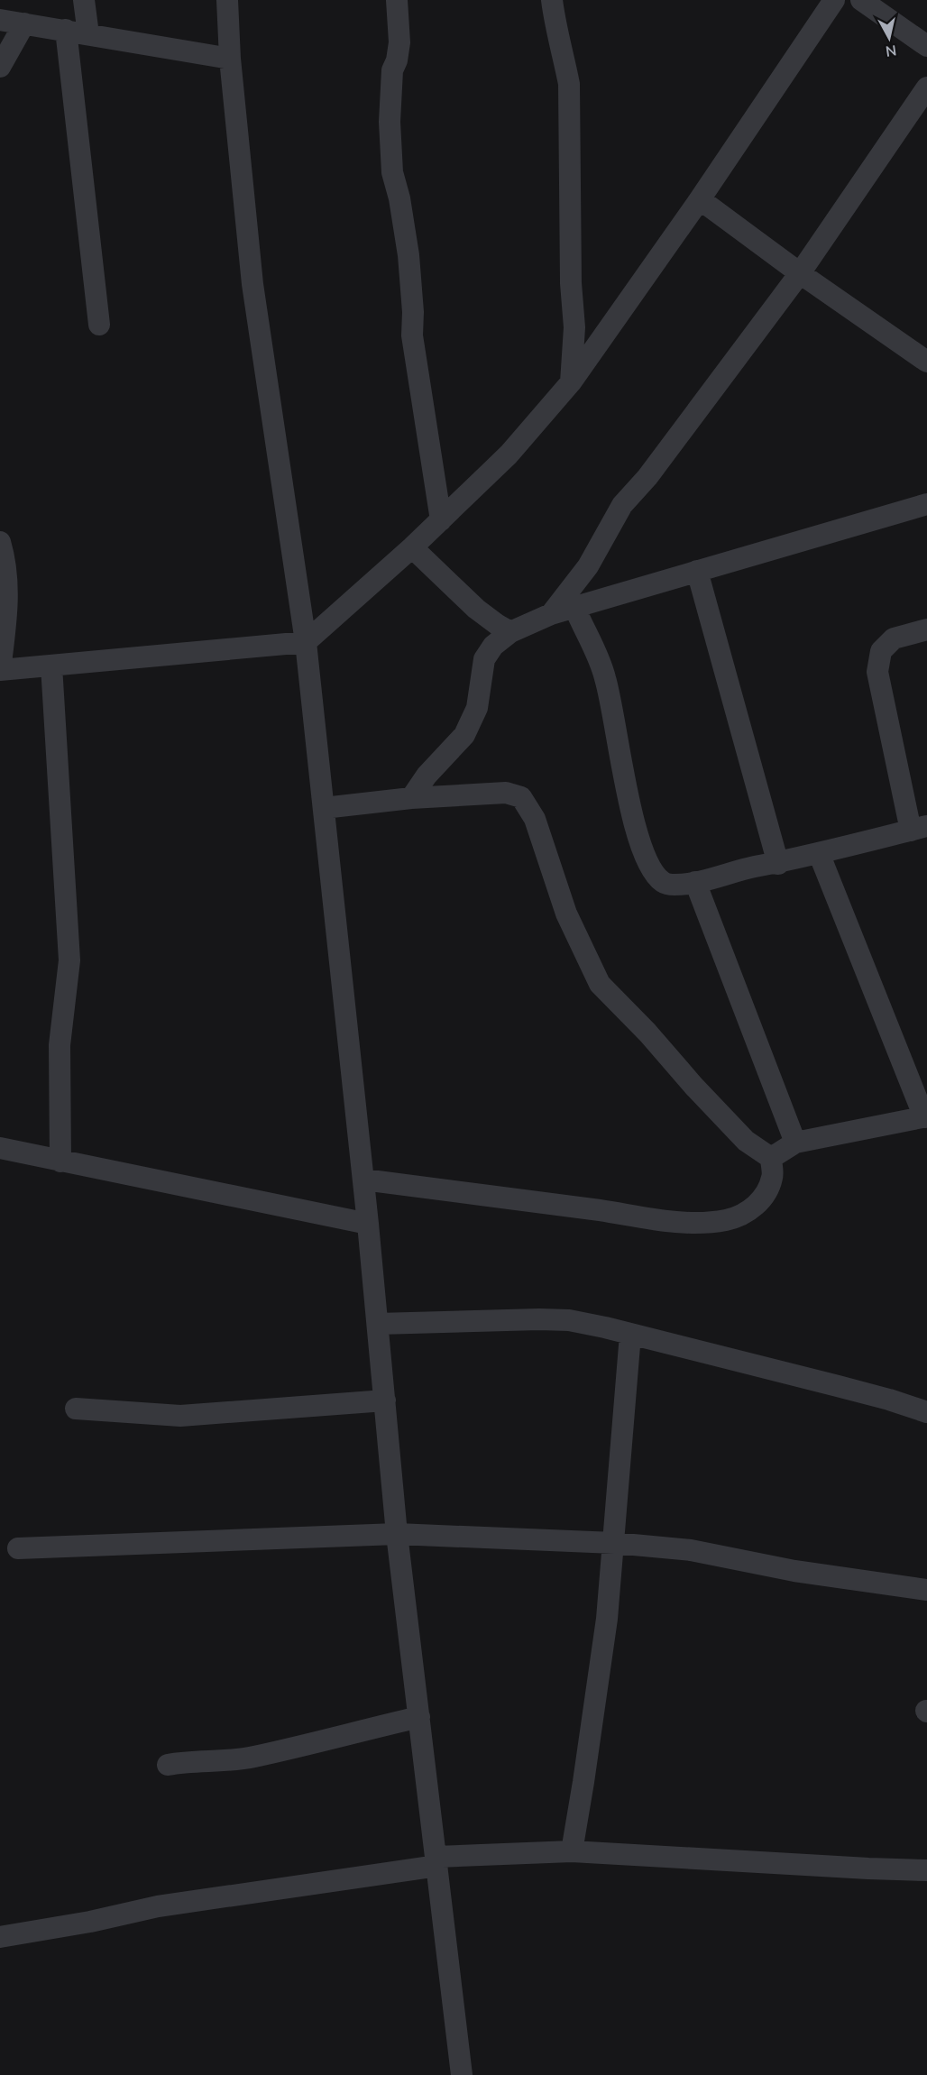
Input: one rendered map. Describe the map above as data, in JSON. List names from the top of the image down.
{
  "north": "bottom"
}
